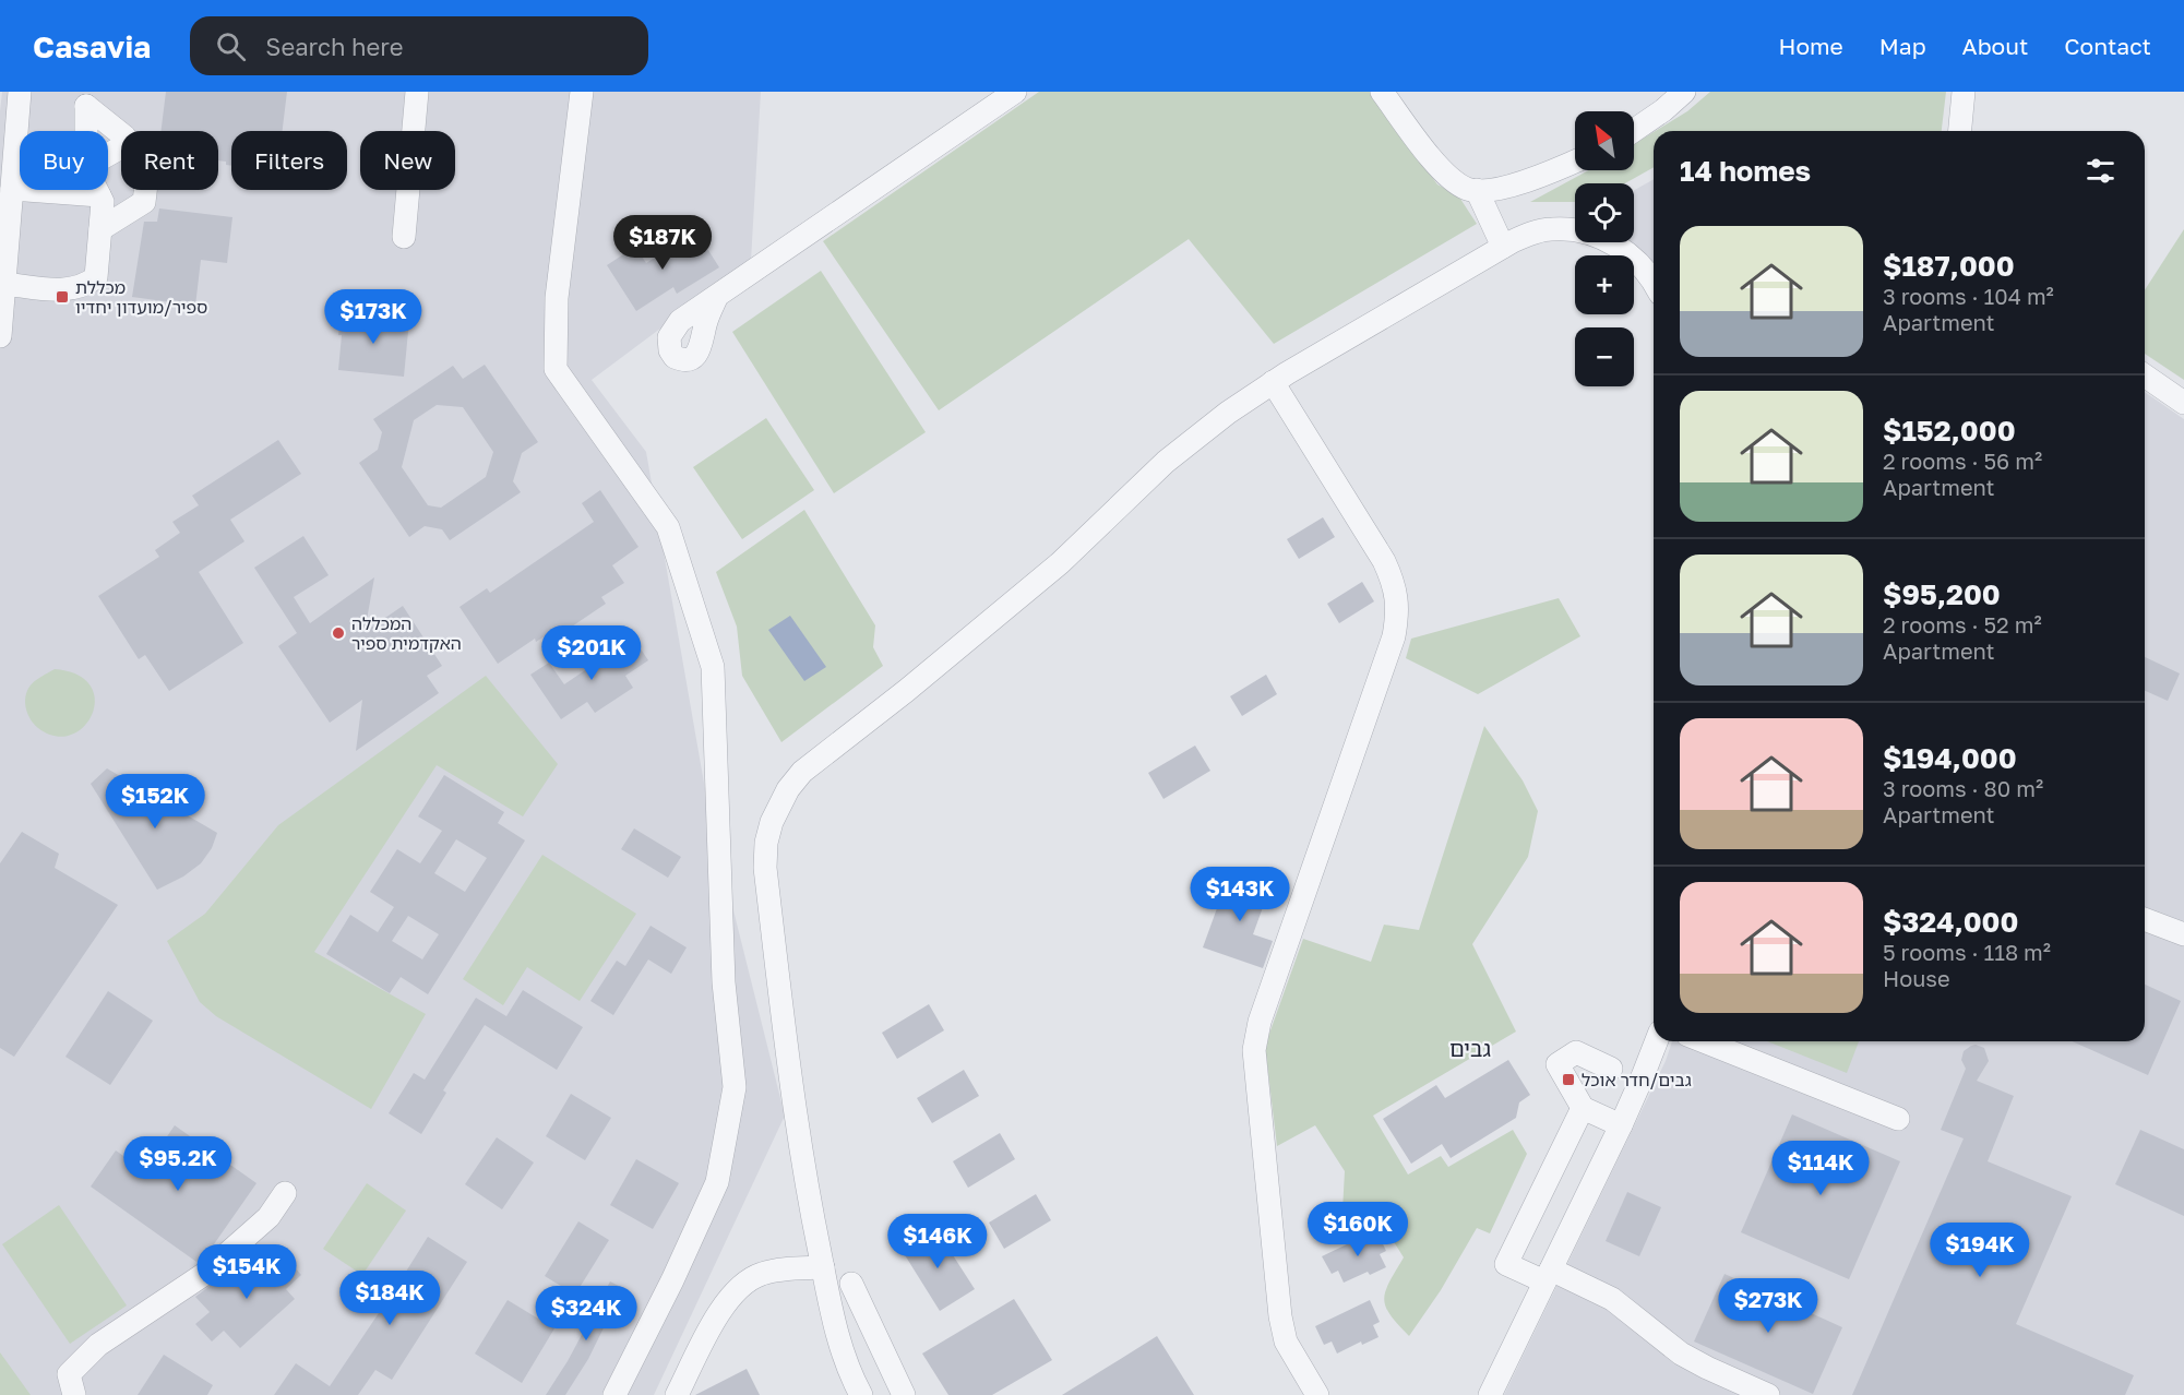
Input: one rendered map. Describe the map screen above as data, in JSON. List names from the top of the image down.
{
  "districts": ["גבים"],
  "places": {
    "transit": ["מכללת ספיר/מועדון יחדיו", "גבים/חדר אוכל"],
    "other": ["המכללה האקדמית ספיר"]
  },
  "north": "top left",
  "page": {
    "header": "Casavia",
    "search": "Search here",
    "nav": [
      "Home",
      "Map",
      "About",
      "Contact"
    ],
    "map_buttons": ["+", "−"],
    "chip": [
      "Buy",
      "Rent",
      "Filters",
      "New"
    ],
    "heading": "14 homes",
    "list": [
      {
        "name": "$187,000",
        "note": "3 rooms · 104 m² · Apartment"
      },
      {
        "name": "$152,000",
        "note": "2 rooms · 56 m² · Apartment"
      },
      {
        "name": "$95,200",
        "note": "2 rooms · 52 m² · Apartment"
      },
      {
        "name": "$194,000",
        "note": "3 rooms · 80 m² · Apartment"
      },
      {
        "name": "$324,000",
        "note": "5 rooms · 118 m² · House"
      }
    ],
    "price": [
      "$187K",
      "$173K",
      "$201K",
      "$152K",
      "$143K",
      "$95.2K",
      "$114K",
      "$160K",
      "$146K",
      "$194K",
      "$154K",
      "$184K",
      "$273K",
      "$324K"
    ]
  }
}
